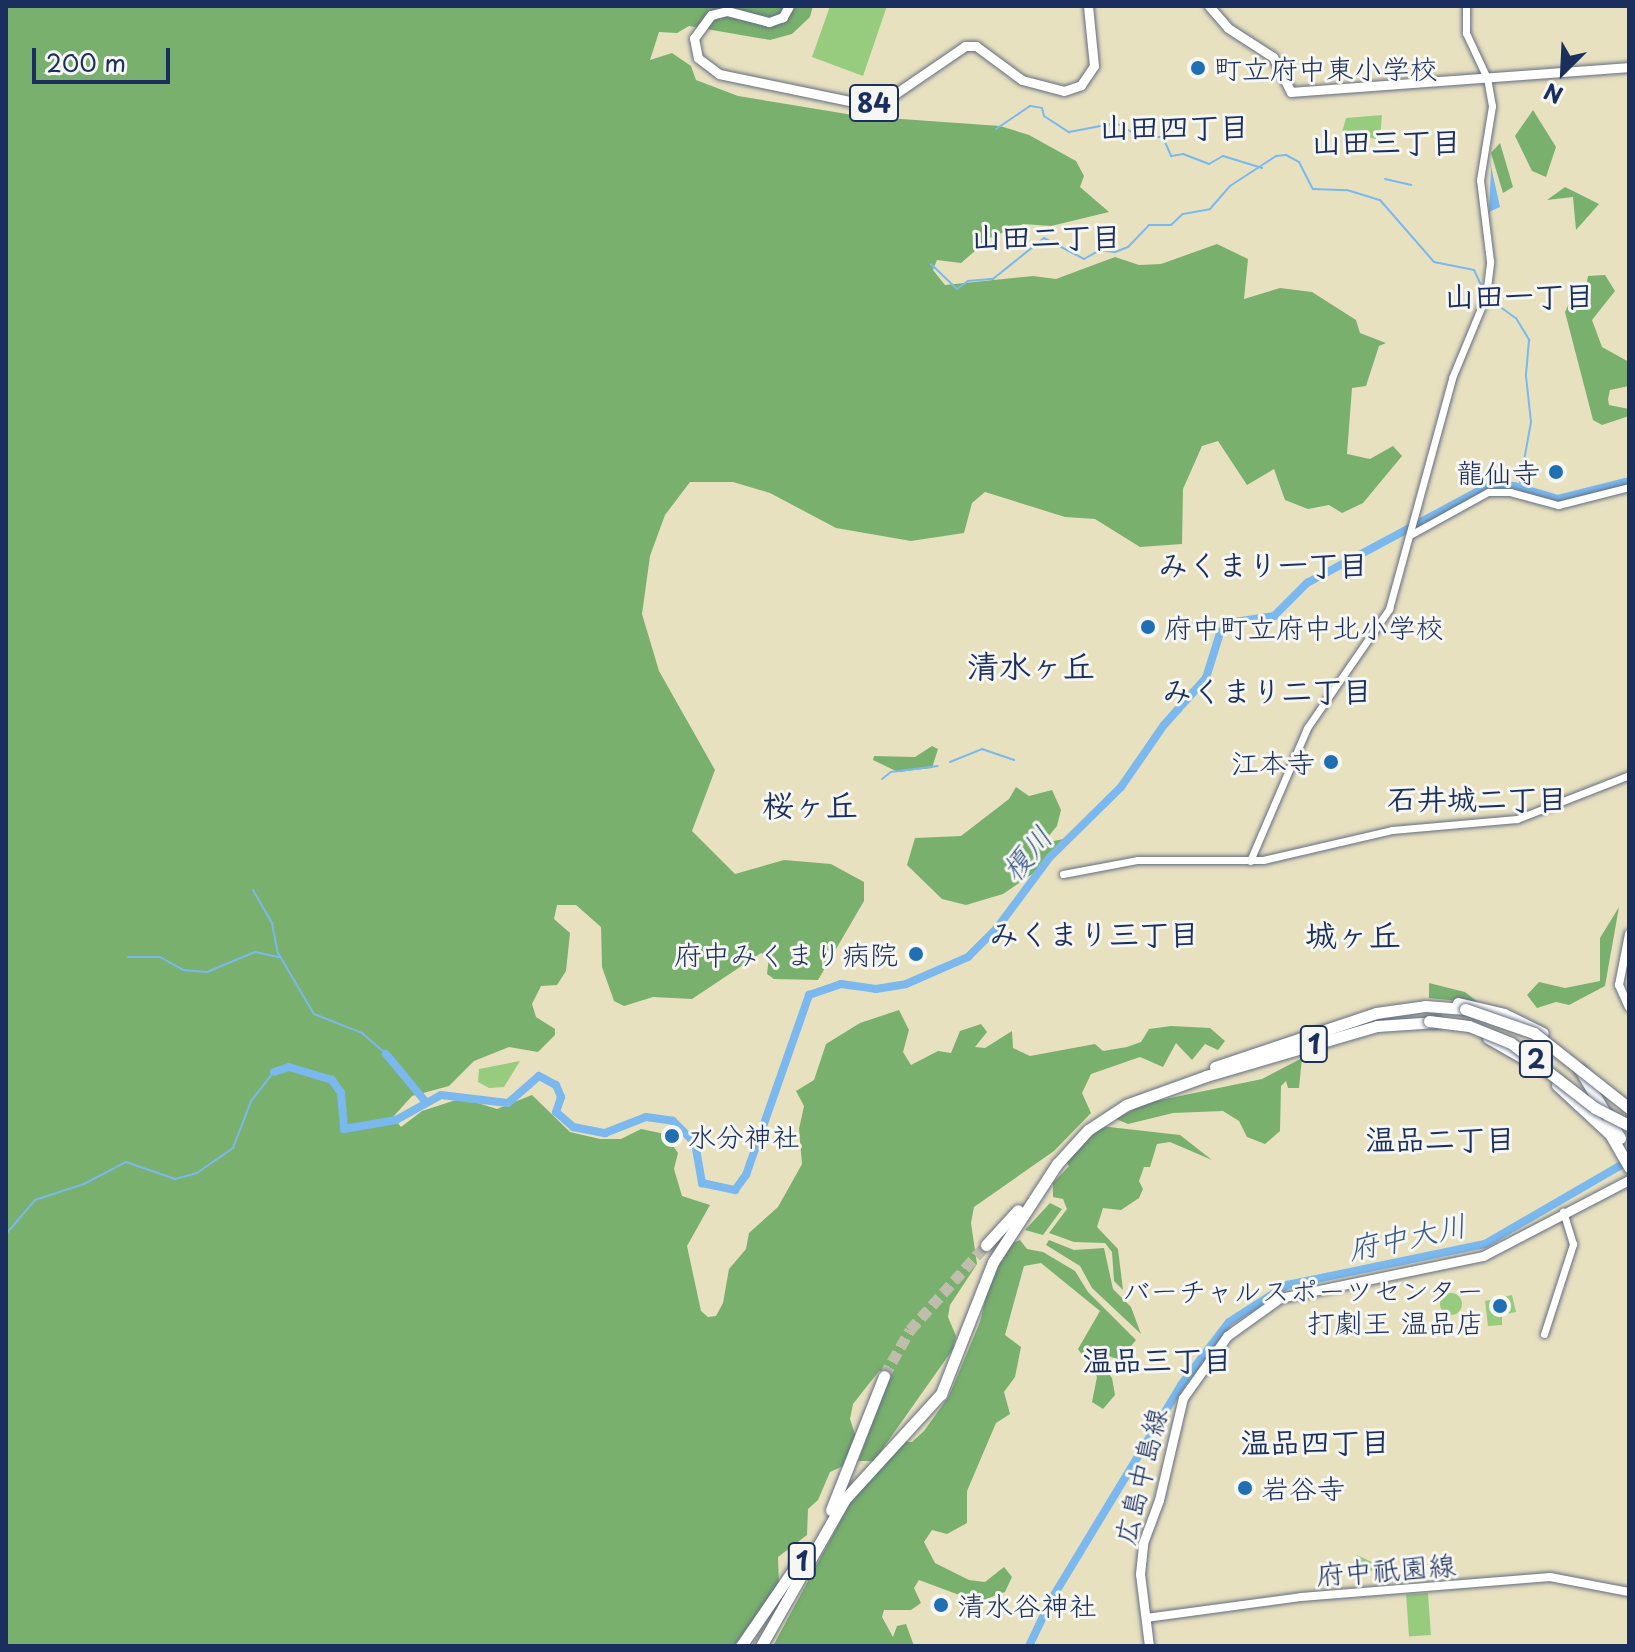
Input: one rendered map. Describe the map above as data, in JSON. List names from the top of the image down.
{
  "streets": {
    "highway": ["1", "2"],
    "main road": ["84", "広島中島線", "府中祇園線"]
  },
  "crossings": [
    ["1", "2"],
    ["広島中島線", "府中祇園線"]
  ],
  "districts": [
    "山田四丁目",
    "山田三丁目",
    "山田二丁目",
    "山田一丁目",
    "みくまり一丁目",
    "清水ヶ丘",
    "みくまり二丁目",
    "石井城二丁目",
    "桜ヶ丘",
    "みくまり三丁目",
    "城ヶ丘",
    "温品二丁目",
    "温品三丁目",
    "温品四丁目"
  ],
  "water": ["榎川", "府中大川"],
  "places": [
    "町立府中東小学校",
    "龍仙寺",
    "府中町立府中北小学校",
    "江本寺",
    "府中みくまり病院",
    "水分神社",
    "バーチャルスポーツセンター 打劇王 温品店",
    "岩谷寺",
    "清水谷神社"
  ],
  "scale_bar": "200 m",
  "north": "bottom left"
}
